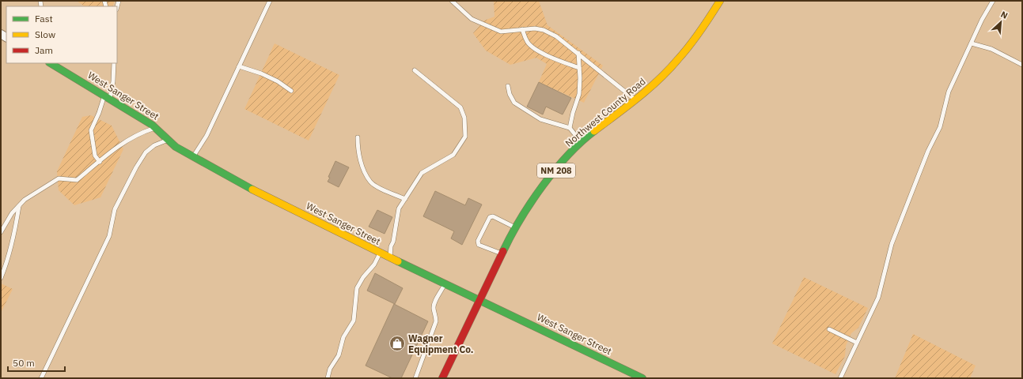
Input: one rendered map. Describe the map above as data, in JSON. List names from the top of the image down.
{
  "streets": {
    "main road": ["West Sanger Street", "Northwest County Road", "NM 208"]
  },
  "crossings": [
    ["West Sanger Street", "Northwest County Road"]
  ],
  "places": {
    "shop": ["Wagner Equipment Co."]
  },
  "legend": ["Fast", "Slow", "Jam"],
  "scale_bar": "50 m",
  "north": "top right"
}
